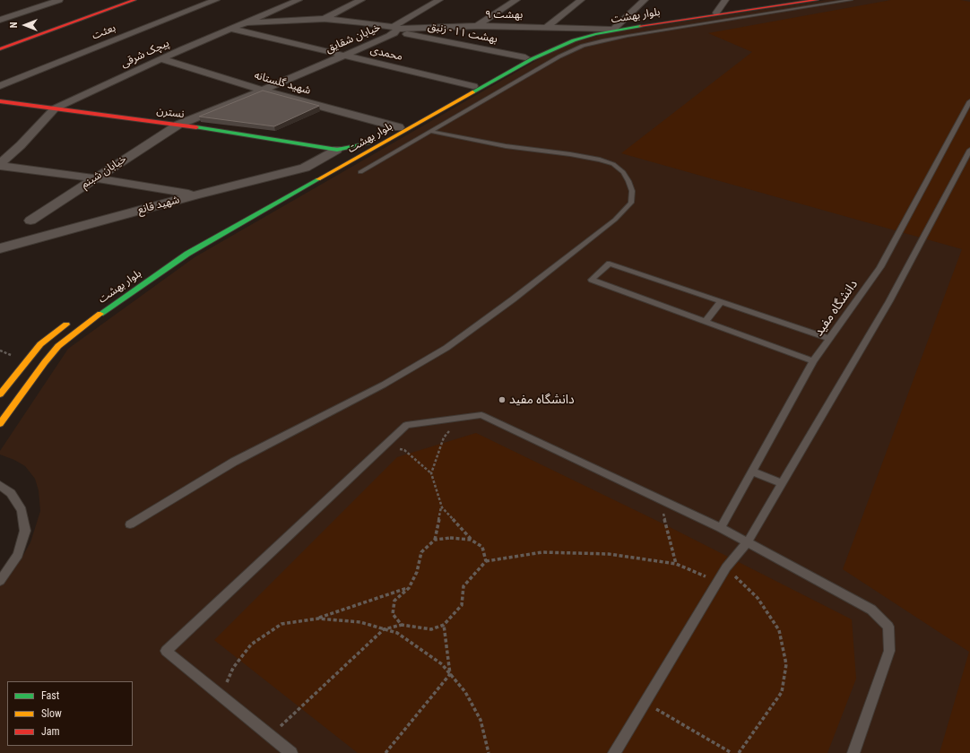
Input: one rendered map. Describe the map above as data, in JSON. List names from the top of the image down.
{
  "streets": {
    "street": [
      "بهشت ۹",
      "بلوار بهشت",
      "بعثت",
      "بهشت ۱۱ - زنبق",
      "خیابان شقایق",
      "پیچک شرقی",
      "محمدی",
      "شهید گلستانه",
      "نسترن",
      "خیابان شبنم",
      "شهید قانع"
    ],
    "lane": ["دانشگاه مفید"]
  },
  "crossings": [
    ["بهشت ۹", "بلوار بهشت"],
    ["بهشت ۹", "بهشت ۱۱ - زنبق"],
    ["بهشت ۹", "خیابان شقایق"],
    ["بلوار بهشت", "بهشت ۱۱ - زنبق"],
    ["بلوار بهشت", "محمدی"],
    ["بلوار بهشت", "شهید گلستانه"],
    ["بلوار بهشت", "نسترن"],
    ["بهشت ۱۱ - زنبق", "خیابان شقایق"],
    ["خیابان شقایق", "پیچک شرقی"],
    ["خیابان شقایق", "محمدی"],
    ["خیابان شقایق", "شهید گلستانه"],
    ["خیابان شقایق", "نسترن"],
    ["خیابان شقایق", "خیابان شبنم"],
    ["پیچک شرقی", "محمدی"],
    ["پیچک شرقی", "شهید گلستانه"],
    ["پیچک شرقی", "نسترن"],
    ["نسترن", "خیابان شبنم"],
    ["نسترن", "شهید قانع"]
  ],
  "places": ["دانشگاه مفید"],
  "legend": ["Fast", "Slow", "Jam"],
  "north": "left"
}
